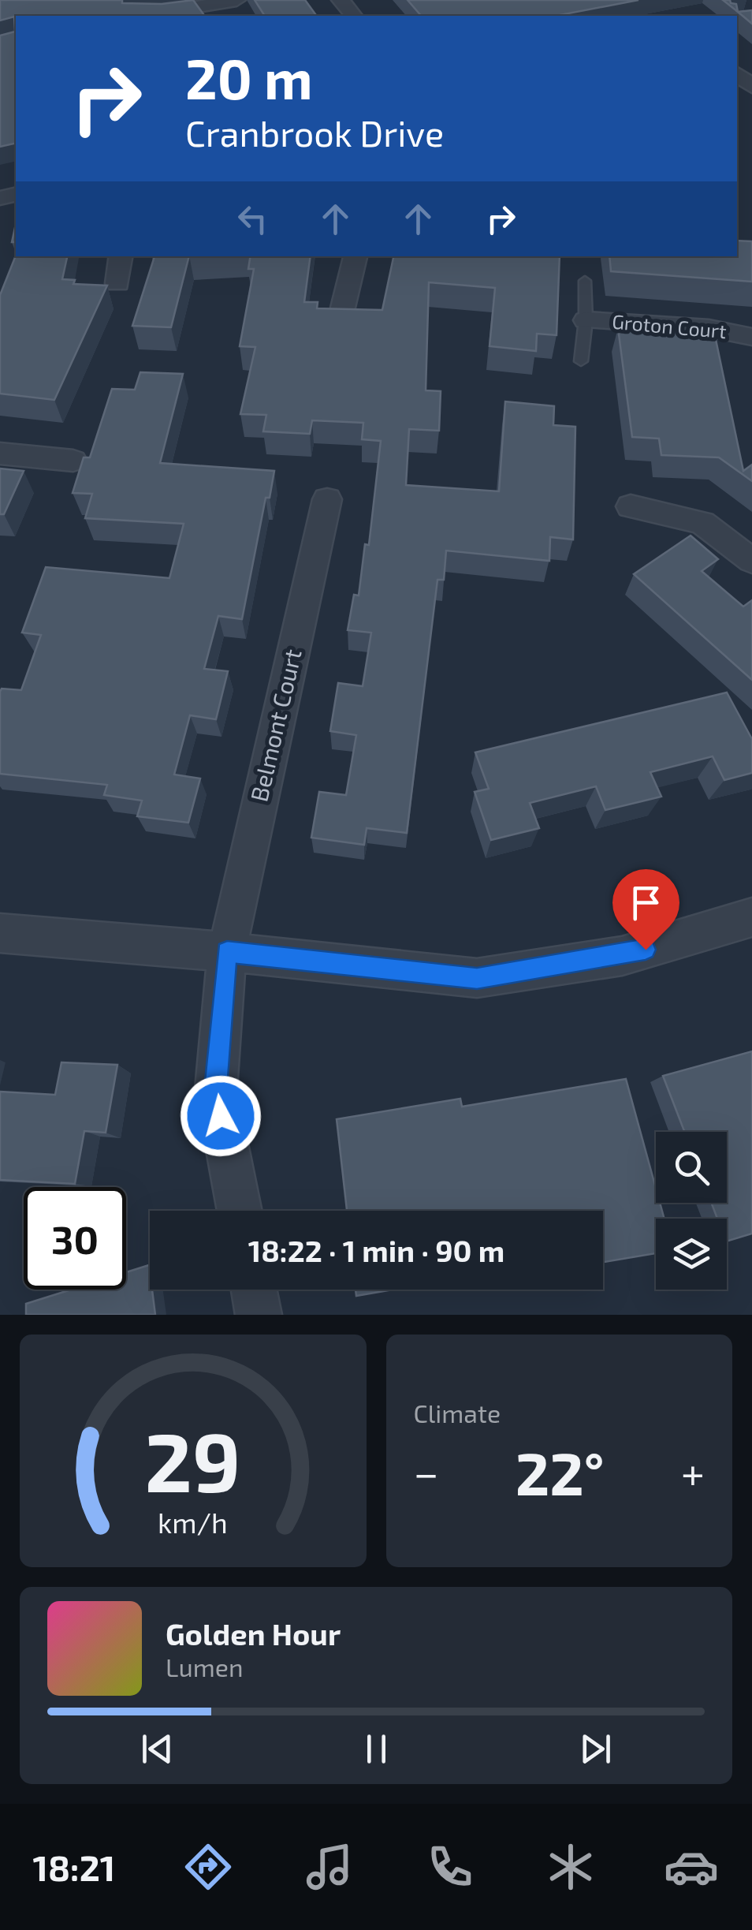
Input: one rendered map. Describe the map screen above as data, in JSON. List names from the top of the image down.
{
  "streets": {
    "street": ["Groton Court", "Belmont Court"]
  },
  "page": {
    "turn": ["20 m", "Cranbrook Drive"],
    "limit": "30",
    "trip": "18:22 · 1 min · 90 m",
    "tile": "Climate",
    "heat": ["−", "22°", "+"],
    "song": ["Golden Hour", "Lumen"],
    "tabs": "18:21",
    "gauge": ["29", "km/h"]
  }
}
